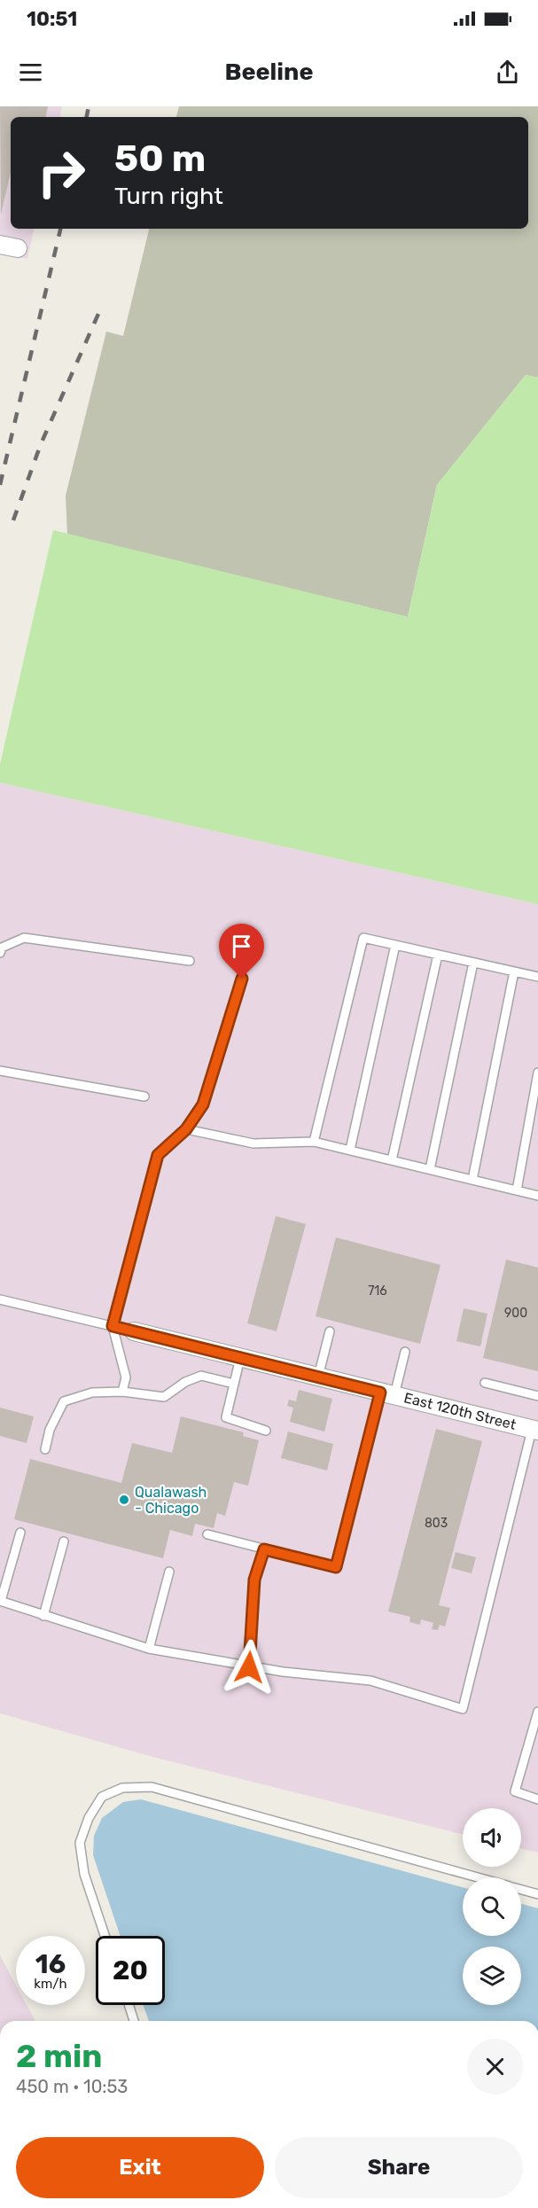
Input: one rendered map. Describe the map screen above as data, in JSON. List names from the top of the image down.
{
  "streets": {
    "street": ["East 120th Street"]
  },
  "places": ["Qualawash - Chicago"],
  "house_numbers": ["716", "900", "803"],
  "page": {
    "status": "10:51",
    "header": "Beeline",
    "turn": ["50 m", "Turn right"],
    "speed": "16 km/h",
    "limit": "20",
    "heading": ["2 min", "450 m · 10:53"],
    "buttons": ["Exit", "Share"]
  }
}
